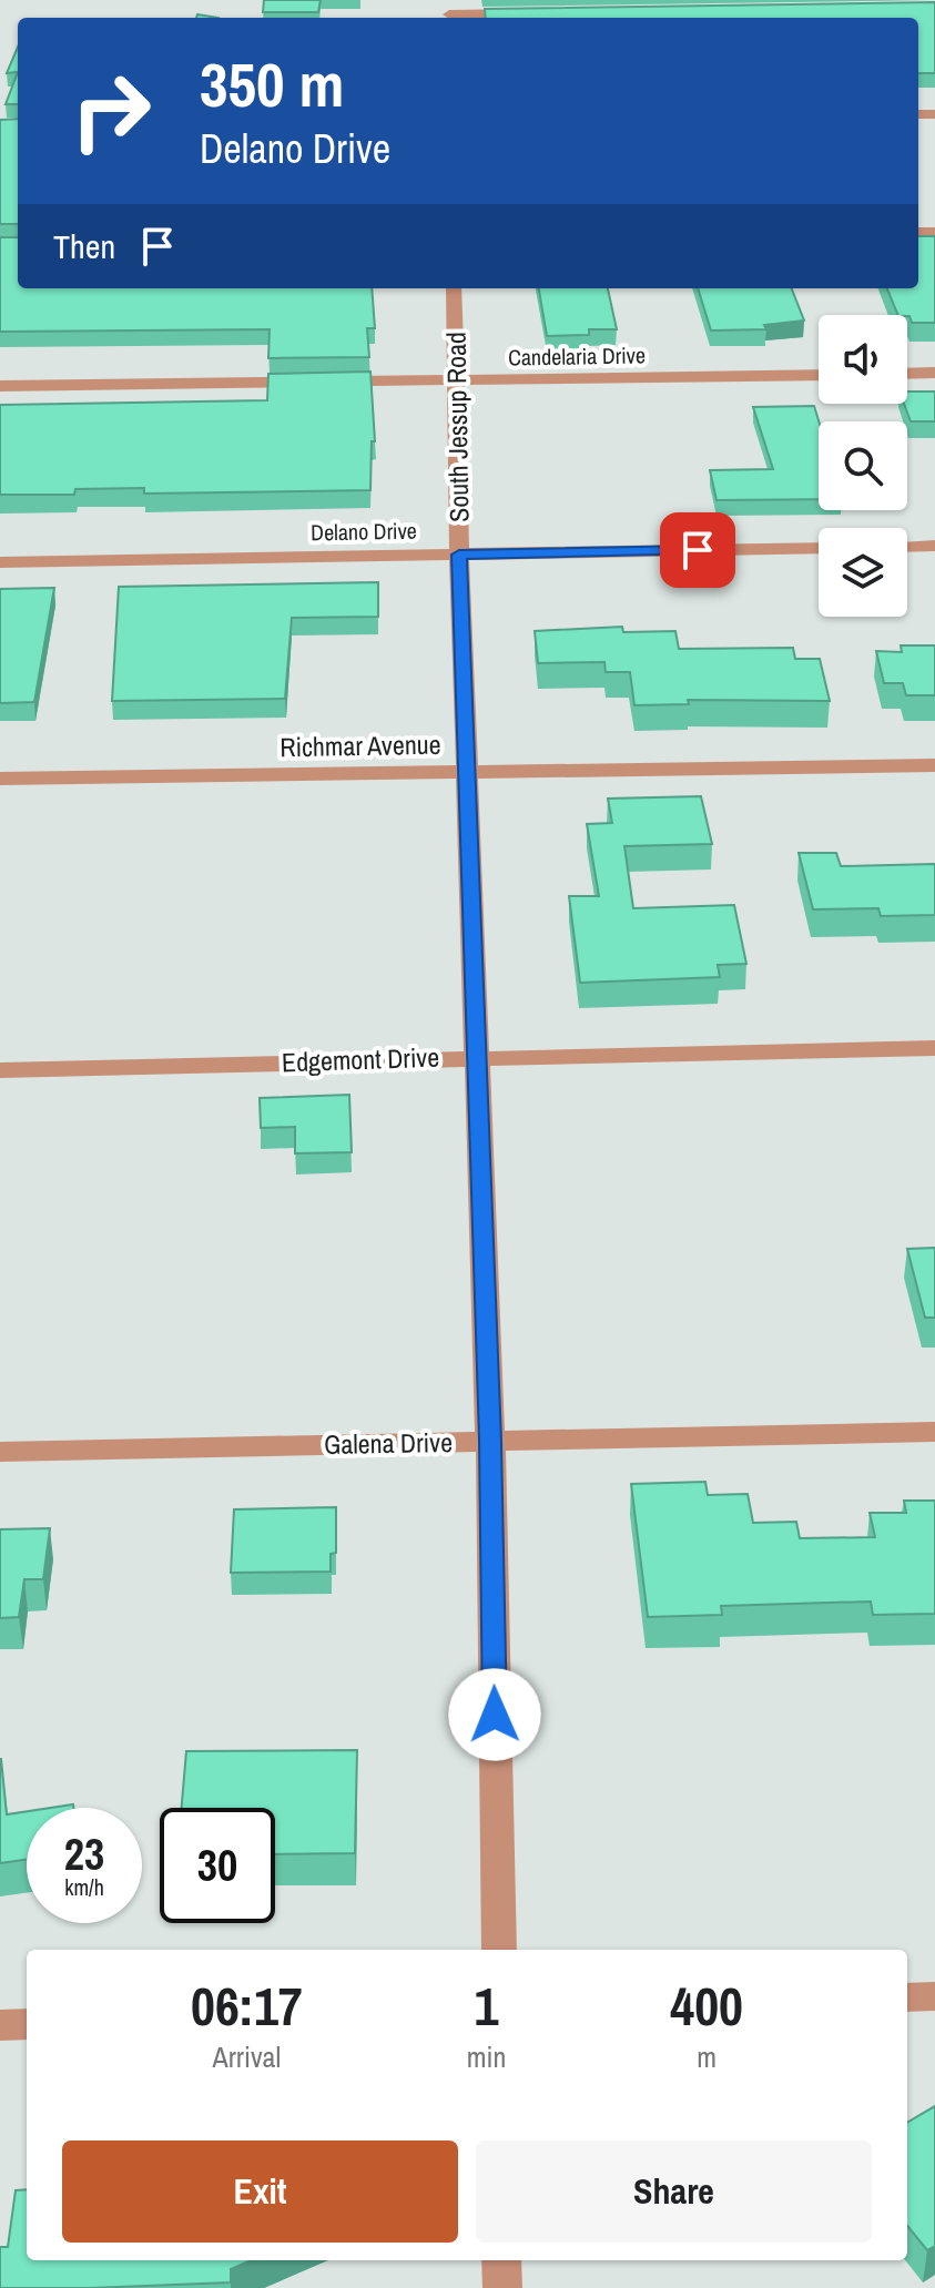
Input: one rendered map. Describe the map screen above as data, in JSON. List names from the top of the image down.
{
  "streets": {
    "street": [
      "Candelaria Drive",
      "South Jessup Road",
      "Delano Drive",
      "Richmar Avenue",
      "Edgemont Drive",
      "Galena Drive"
    ]
  },
  "crossings": [
    ["Candelaria Drive", "South Jessup Road"],
    ["South Jessup Road", "Delano Drive"],
    ["South Jessup Road", "Richmar Avenue"],
    ["South Jessup Road", "Edgemont Drive"],
    ["South Jessup Road", "Galena Drive"]
  ],
  "page": {
    "turn": ["350 m", "Delano Drive"],
    "then": "Then",
    "speed": "23 km/h",
    "limit": "30",
    "eta": [
      "06:17",
      "Arrival",
      "1",
      "min",
      "400",
      "m"
    ],
    "buttons": ["Exit", "Share"]
  }
}
